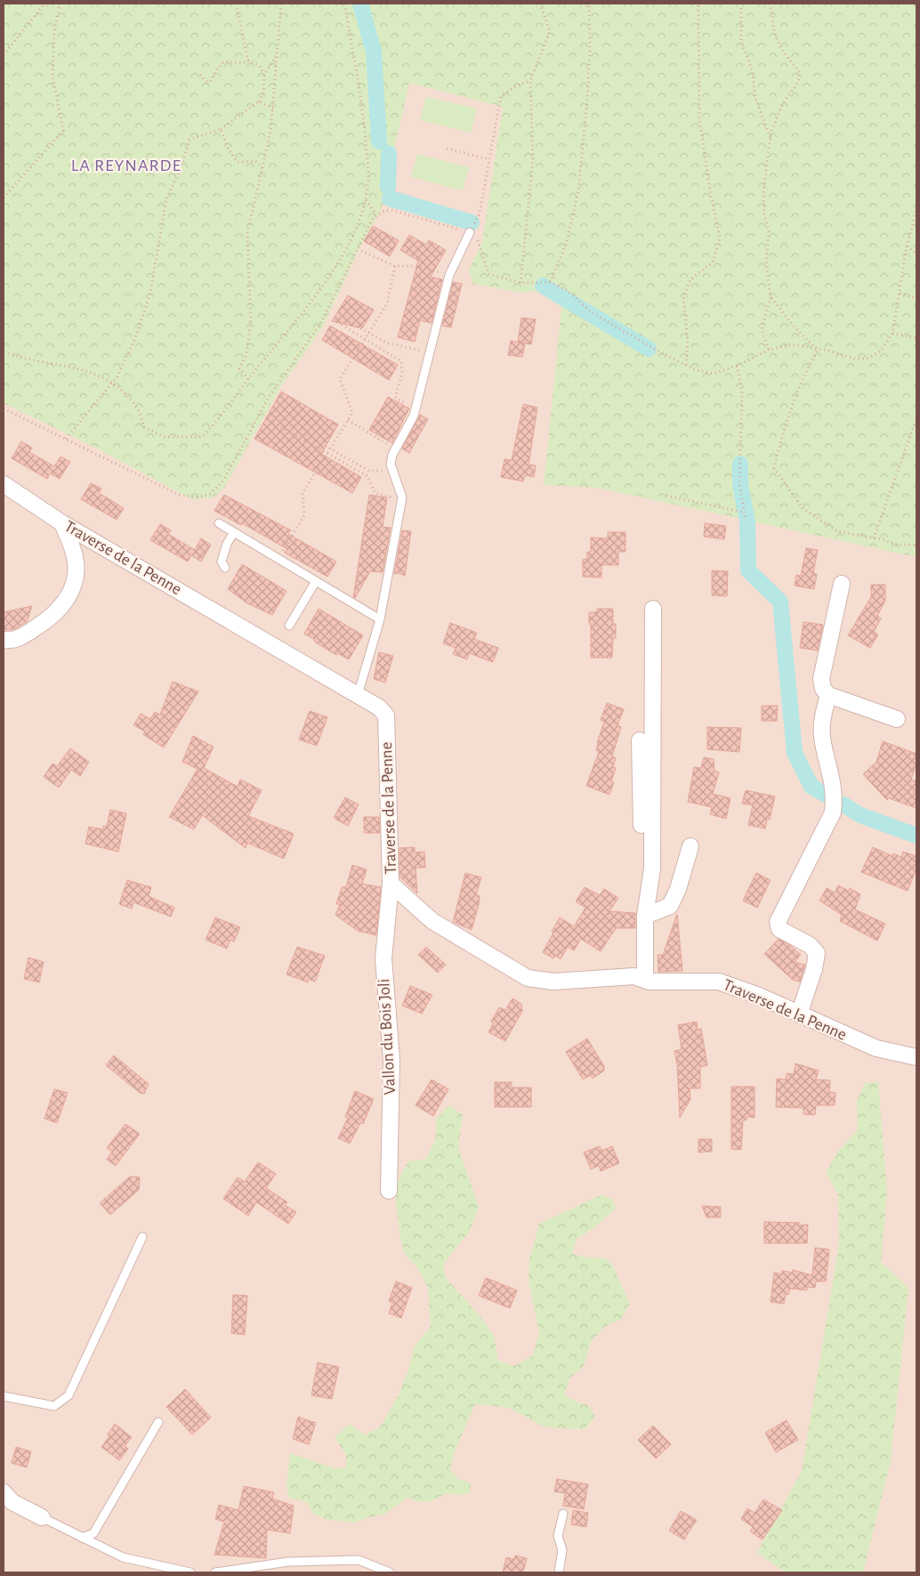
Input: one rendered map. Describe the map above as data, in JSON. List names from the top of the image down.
{
  "streets": {
    "street": ["Traverse de la Penne", "Vallon du Bois Joli"]
  },
  "crossings": [
    ["Traverse de la Penne", "Vallon du Bois Joli"]
  ],
  "districts": ["LA REYNARDE"]
}
